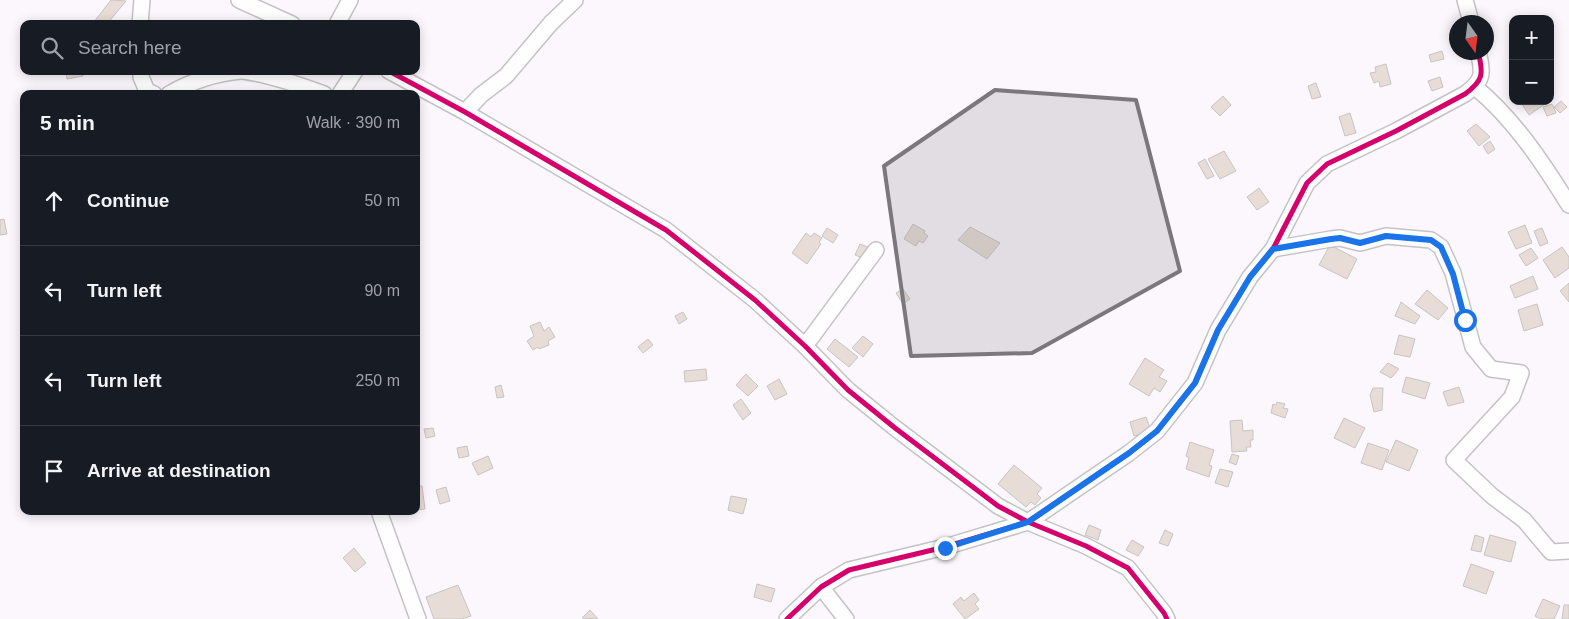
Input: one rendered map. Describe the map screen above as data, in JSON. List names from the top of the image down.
{
  "north": "bottom",
  "page": {
    "map_buttons": ["+", "−"],
    "search": "Search here",
    "heading": ["5 min", "Walk · 390 m"],
    "list": [
      ["Continue", "50 m"],
      ["Turn left", "90 m"],
      ["Turn left", "250 m"],
      "Arrive at destination"
    ]
  }
}
